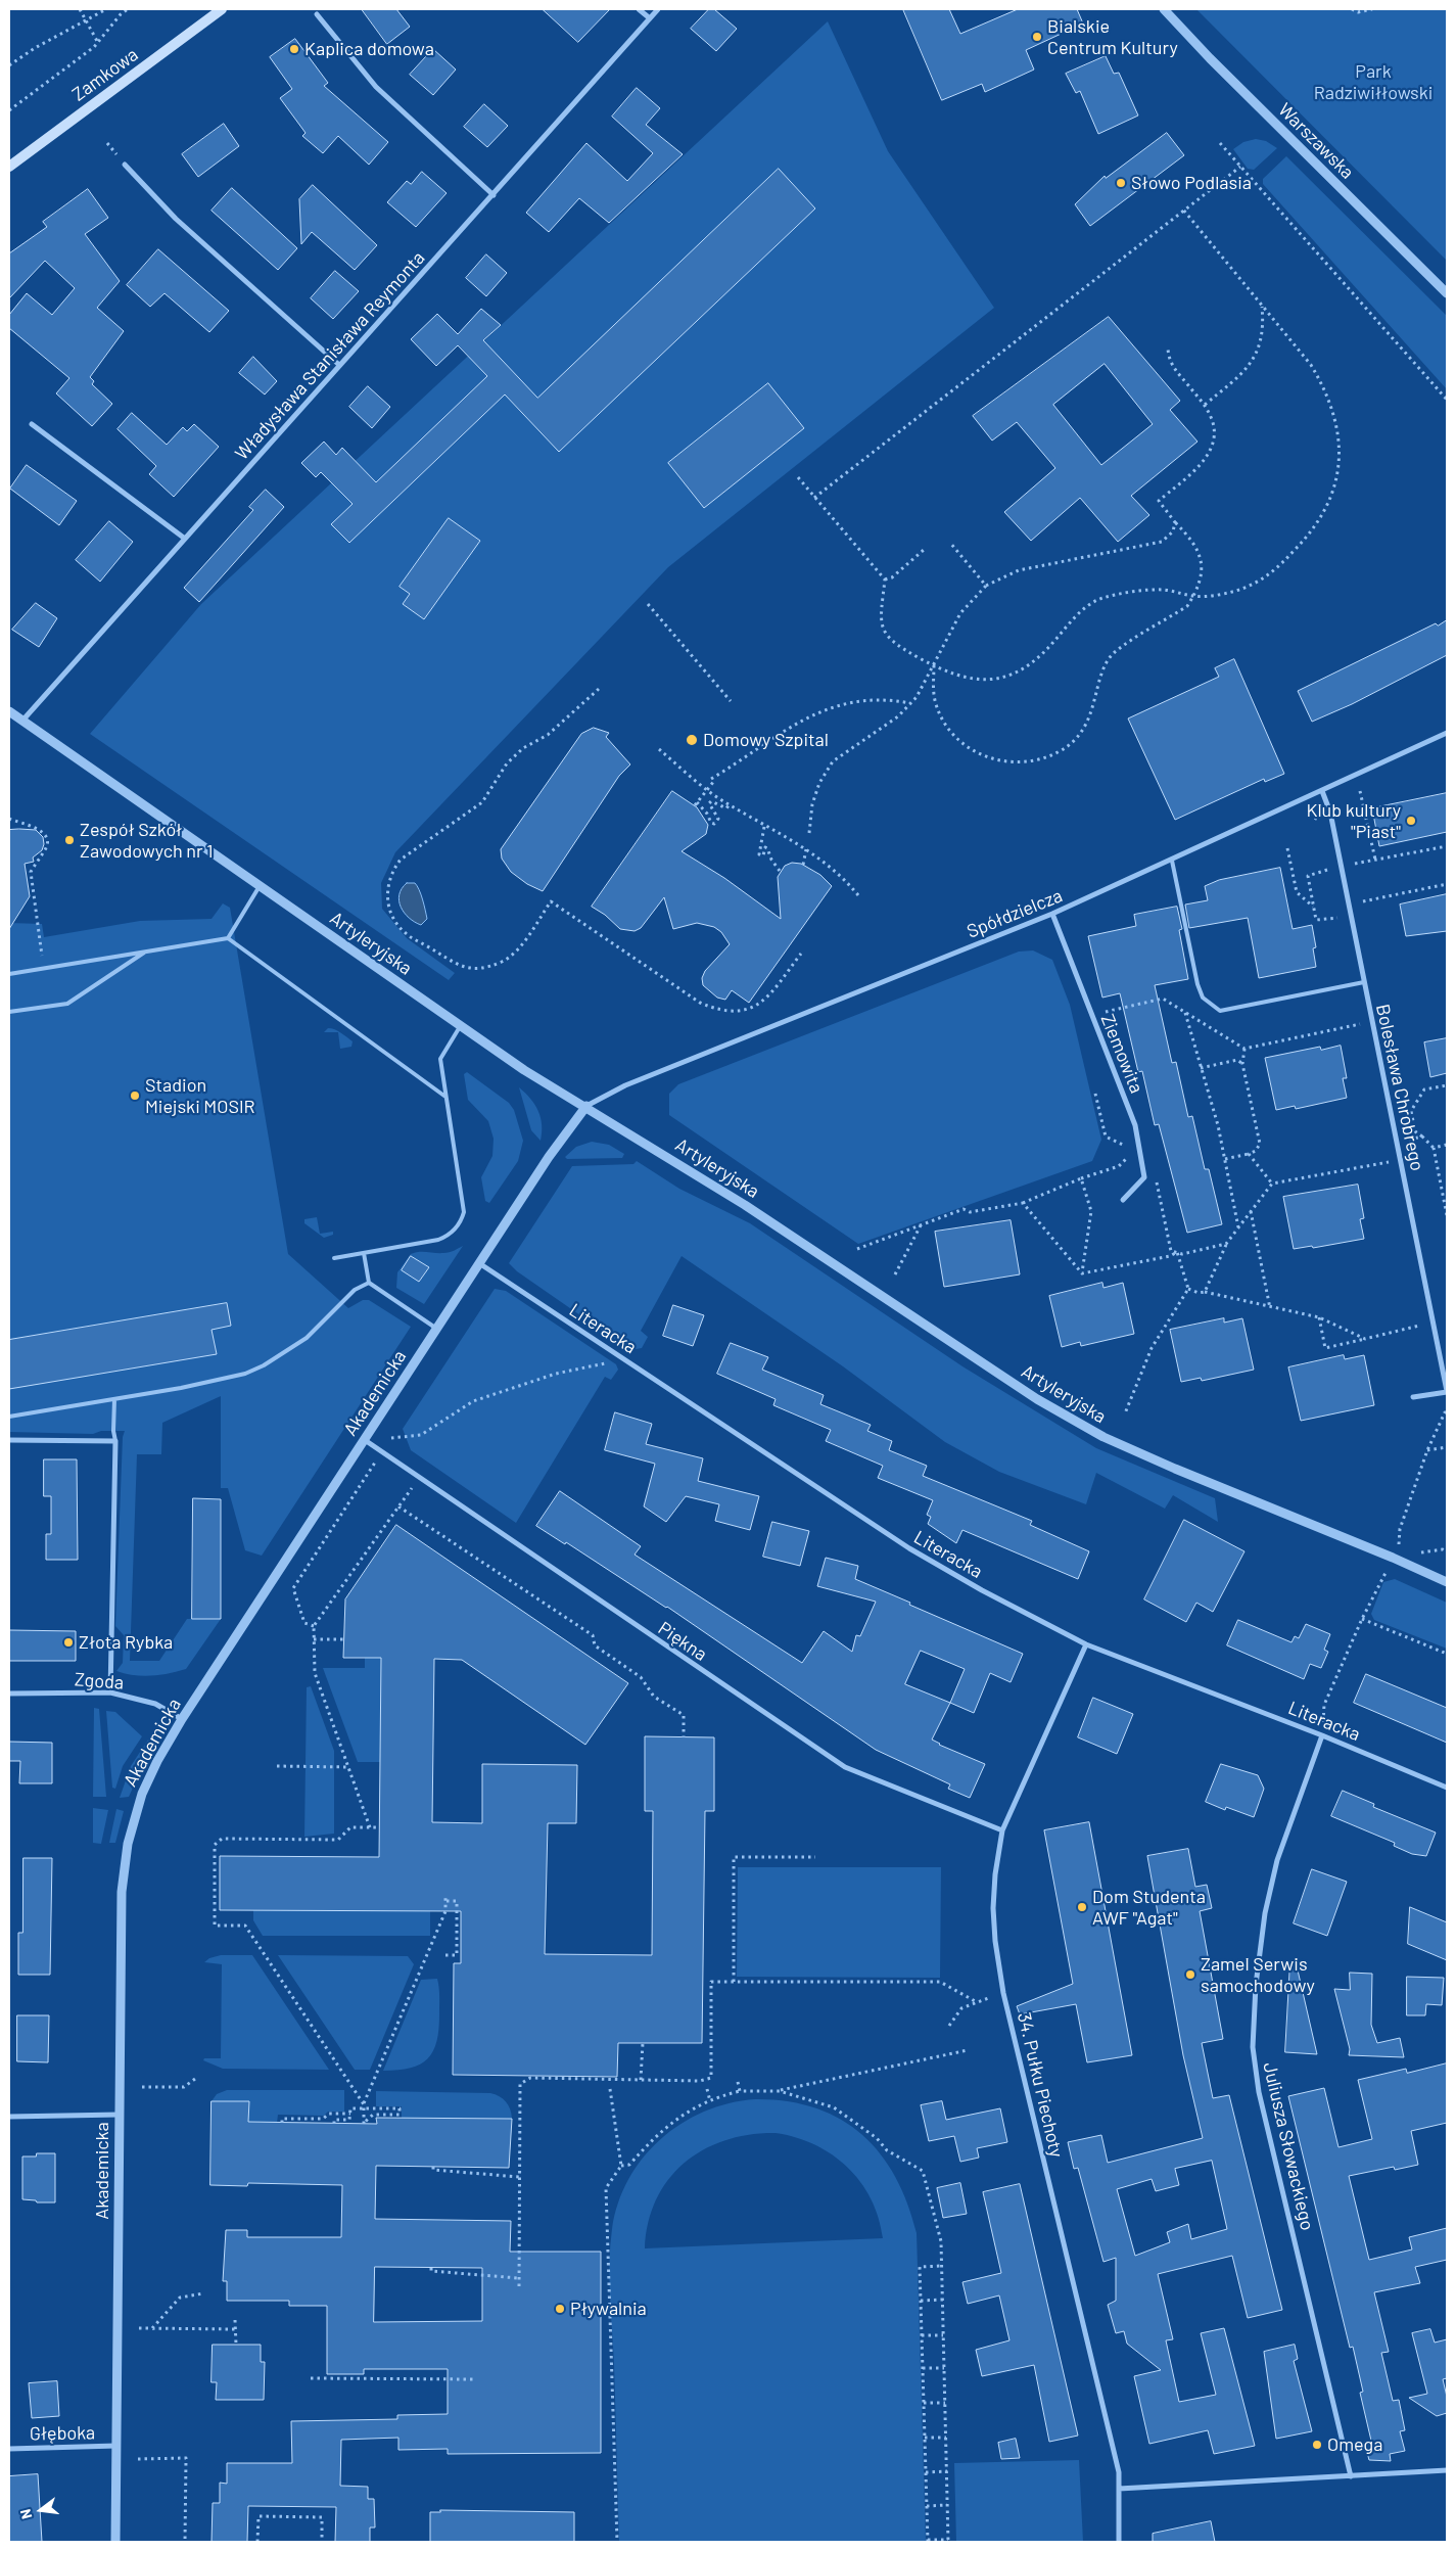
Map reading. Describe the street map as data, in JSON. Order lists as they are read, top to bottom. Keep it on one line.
{"streets":{"main road":["Zamkowa"],"street":["Warszawska","Władysława Stanisława Reymonta","Spółdzielcza","Artyleryjska","Ziemowita","Bolesława Chrobrego","Literacka","Akademicka","Piękna","Zgoda","34. Pułku Piechoty","Juliusza Słowackiego","Głęboka"]},"crossings":[["Władysława Stanisława Reymonta","Artyleryjska"],["Spółdzielcza","Artyleryjska"],["Spółdzielcza","Ziemowita"],["Spółdzielcza","Bolesława Chrobrego"],["Spółdzielcza","Akademicka"],["Artyleryjska","Akademicka"],["Literacka","Akademicka"],["Literacka","34. Pułku Piechoty"],["Literacka","Juliusza Słowackiego"],["Akademicka","Piękna"],["Akademicka","Zgoda"],["Akademicka","Głęboka"],["Piękna","34. Pułku Piechoty"]],"parks":["Park Radziwiłłowski"],"places":["Bialskie Centrum Kultury","Kaplica domowa","Słowo Podlasia","Domowy Szpital","Klub kultury \"Piast\"","Zespół Szkół Zawodowych nr 1","Stadion Miejski MOSIR","Złota Rybka","Dom Studenta AWF \"Agat\"","Zamel Serwis samochodowy","Pływalnia","Omega"],"north":"left"}
